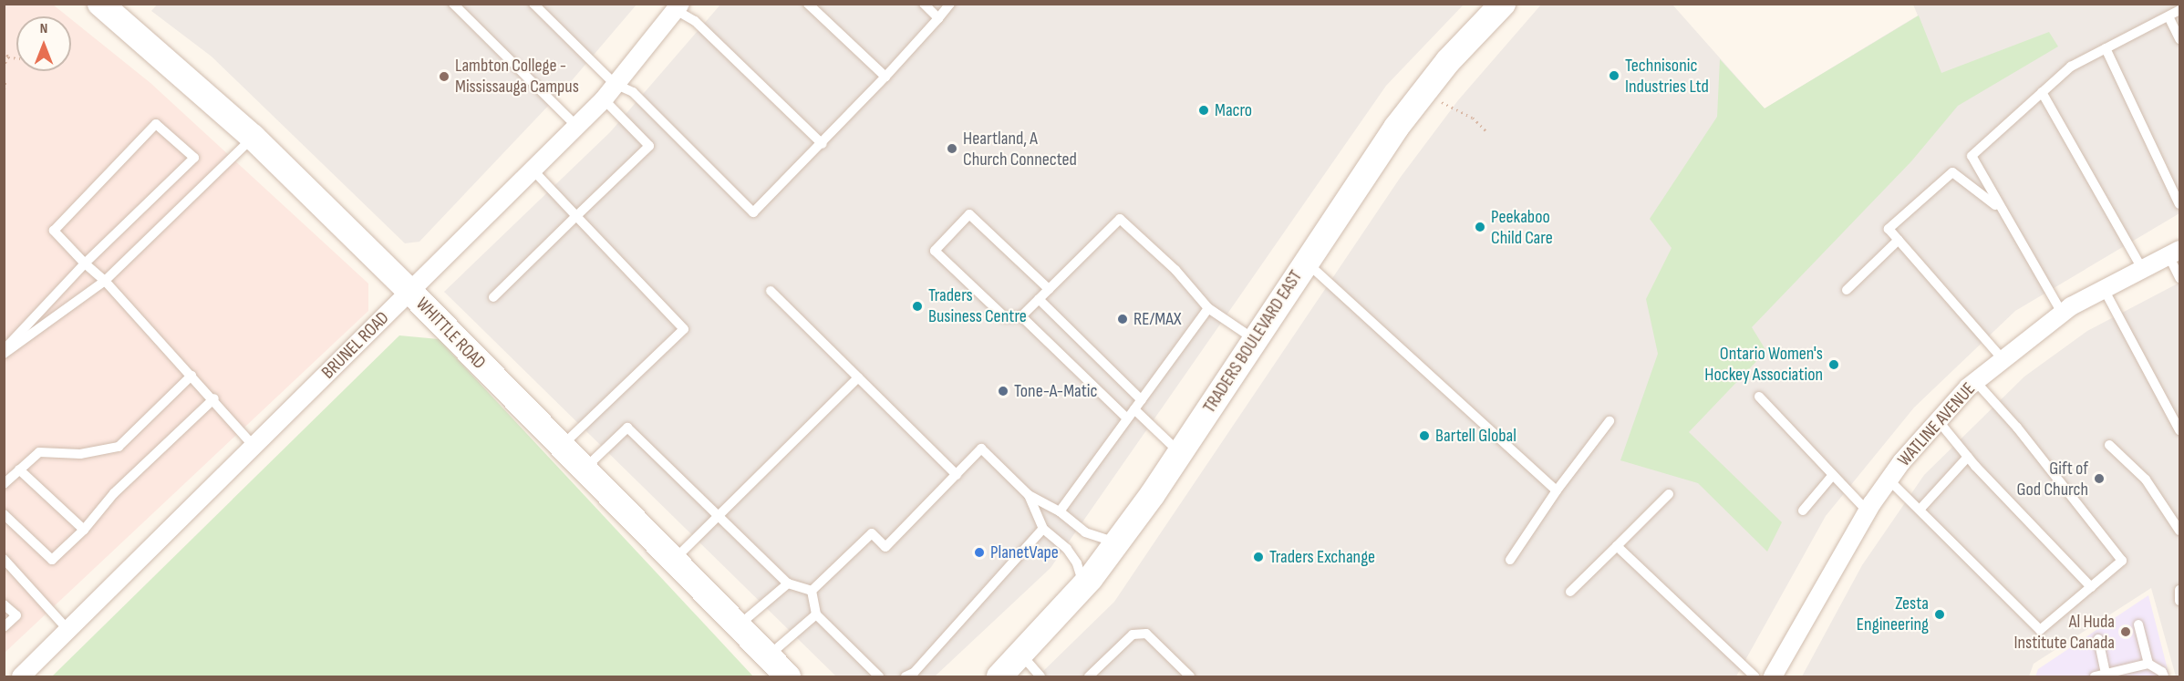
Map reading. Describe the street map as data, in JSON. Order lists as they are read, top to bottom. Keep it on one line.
{"streets":{"street":["WHITTLE ROAD","TRADERS BOULEVARD EAST","BRUNEL ROAD","WATLINE AVENUE"]},"crossings":[["WHITTLE ROAD","BRUNEL ROAD"]],"places":["Technisonic Industries Ltd","Lambton College - Mississauga Campus","Macro","Heartland, A Church Connected","Peekaboo Child Care","Traders Business Centre","RE/MAX","Ontario Women's Hockey Association","Tone-A-Matic","Bartell Global","Gift of God Church","PlanetVape","Traders Exchange","Zesta Engineering","Al Huda Institute Canada"],"north":"top"}
